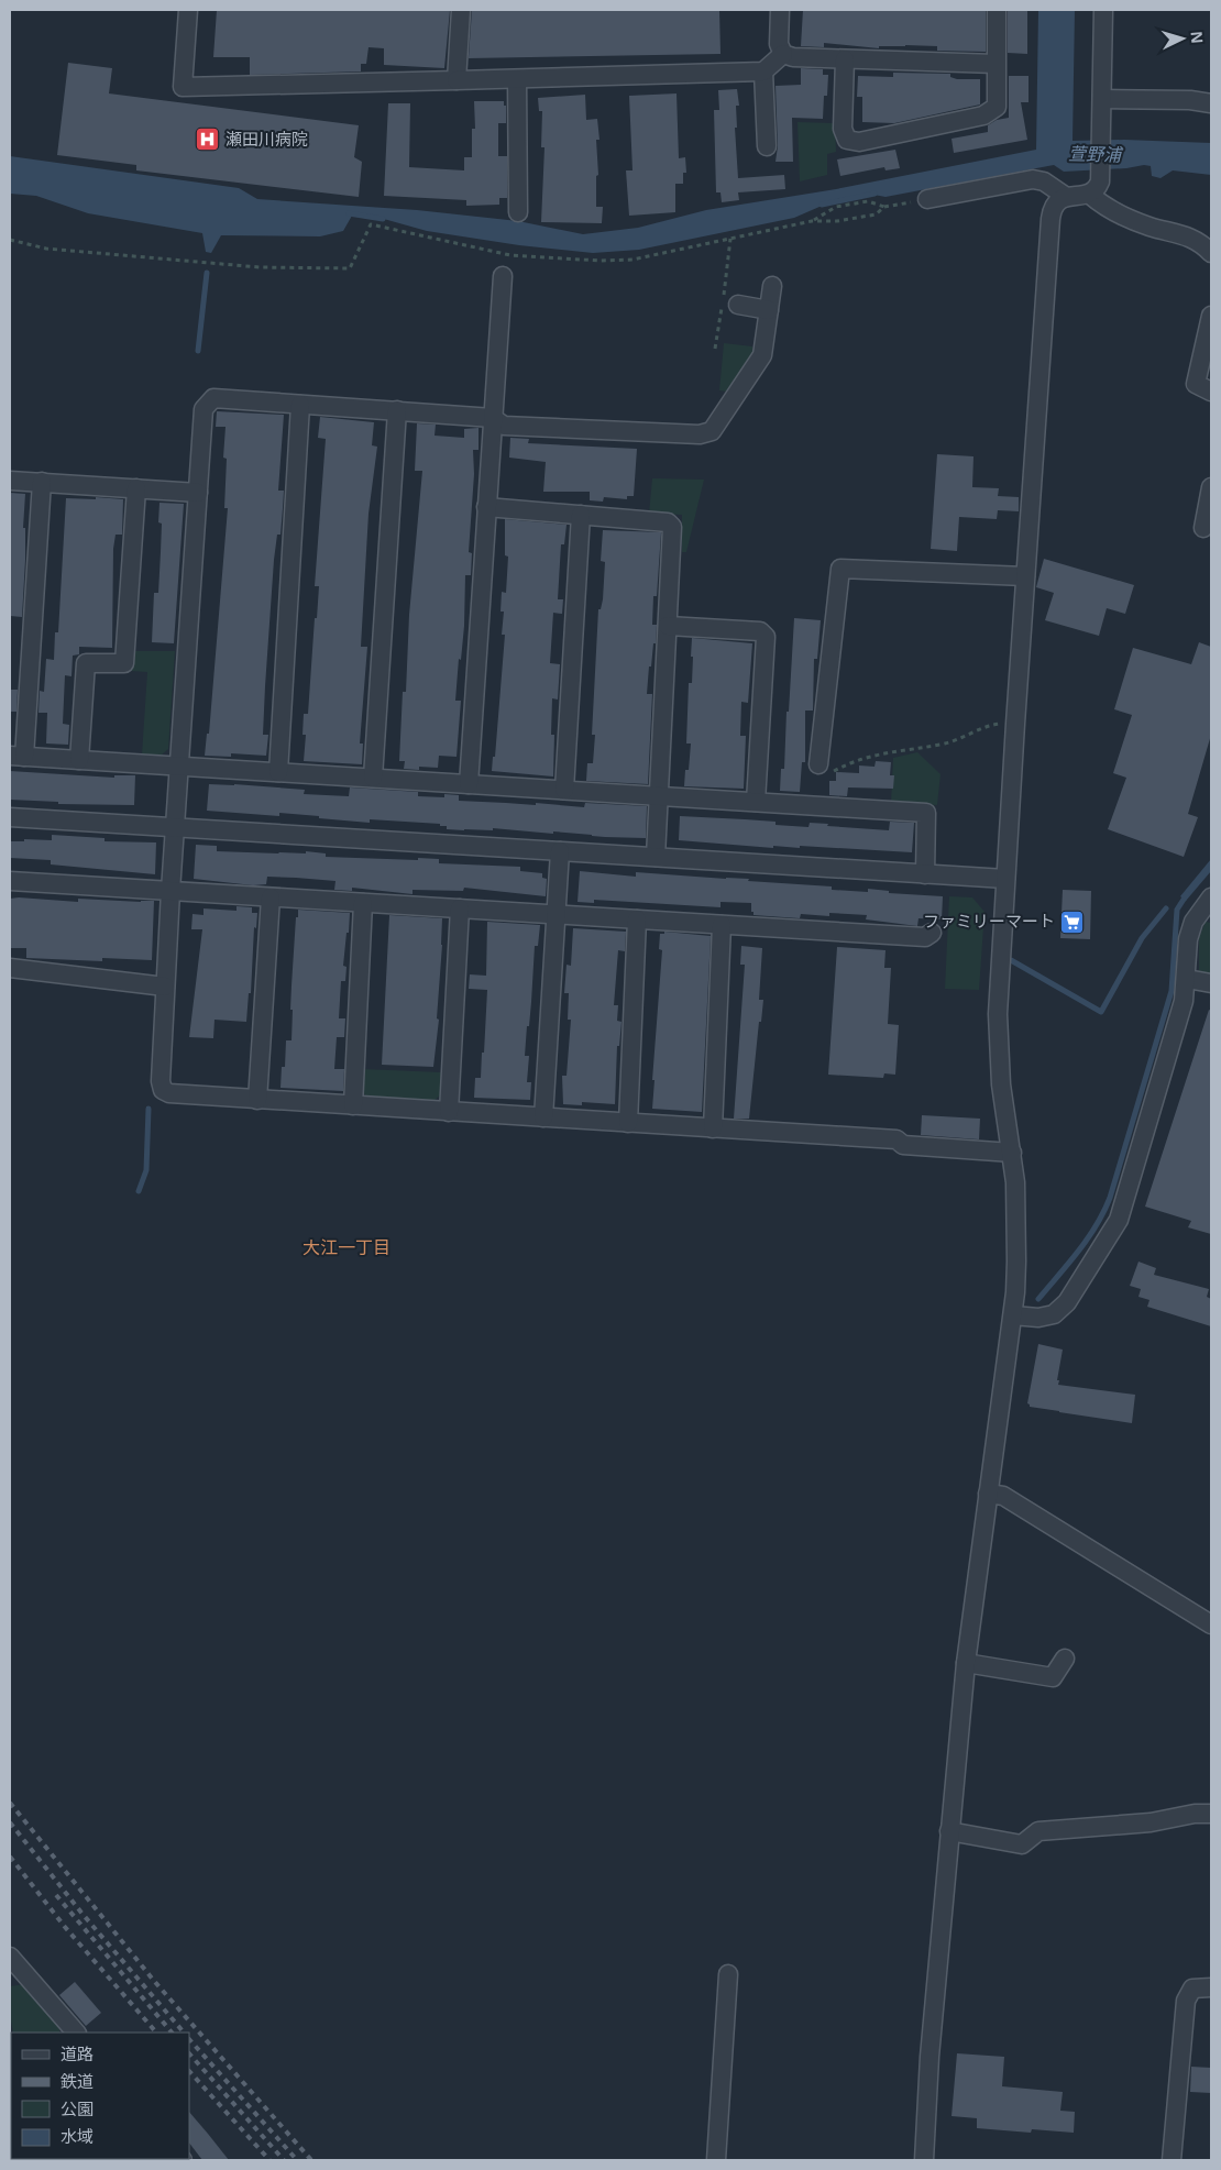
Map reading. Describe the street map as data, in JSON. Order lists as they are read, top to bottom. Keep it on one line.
{"districts":["大江一丁目"],"water":["萱野浦"],"places":{"hospital":["瀬田川病院"],"supermarket":["ファミリーマート"]},"legend":["道路","鉄道","公園","水域"],"north":"right"}
